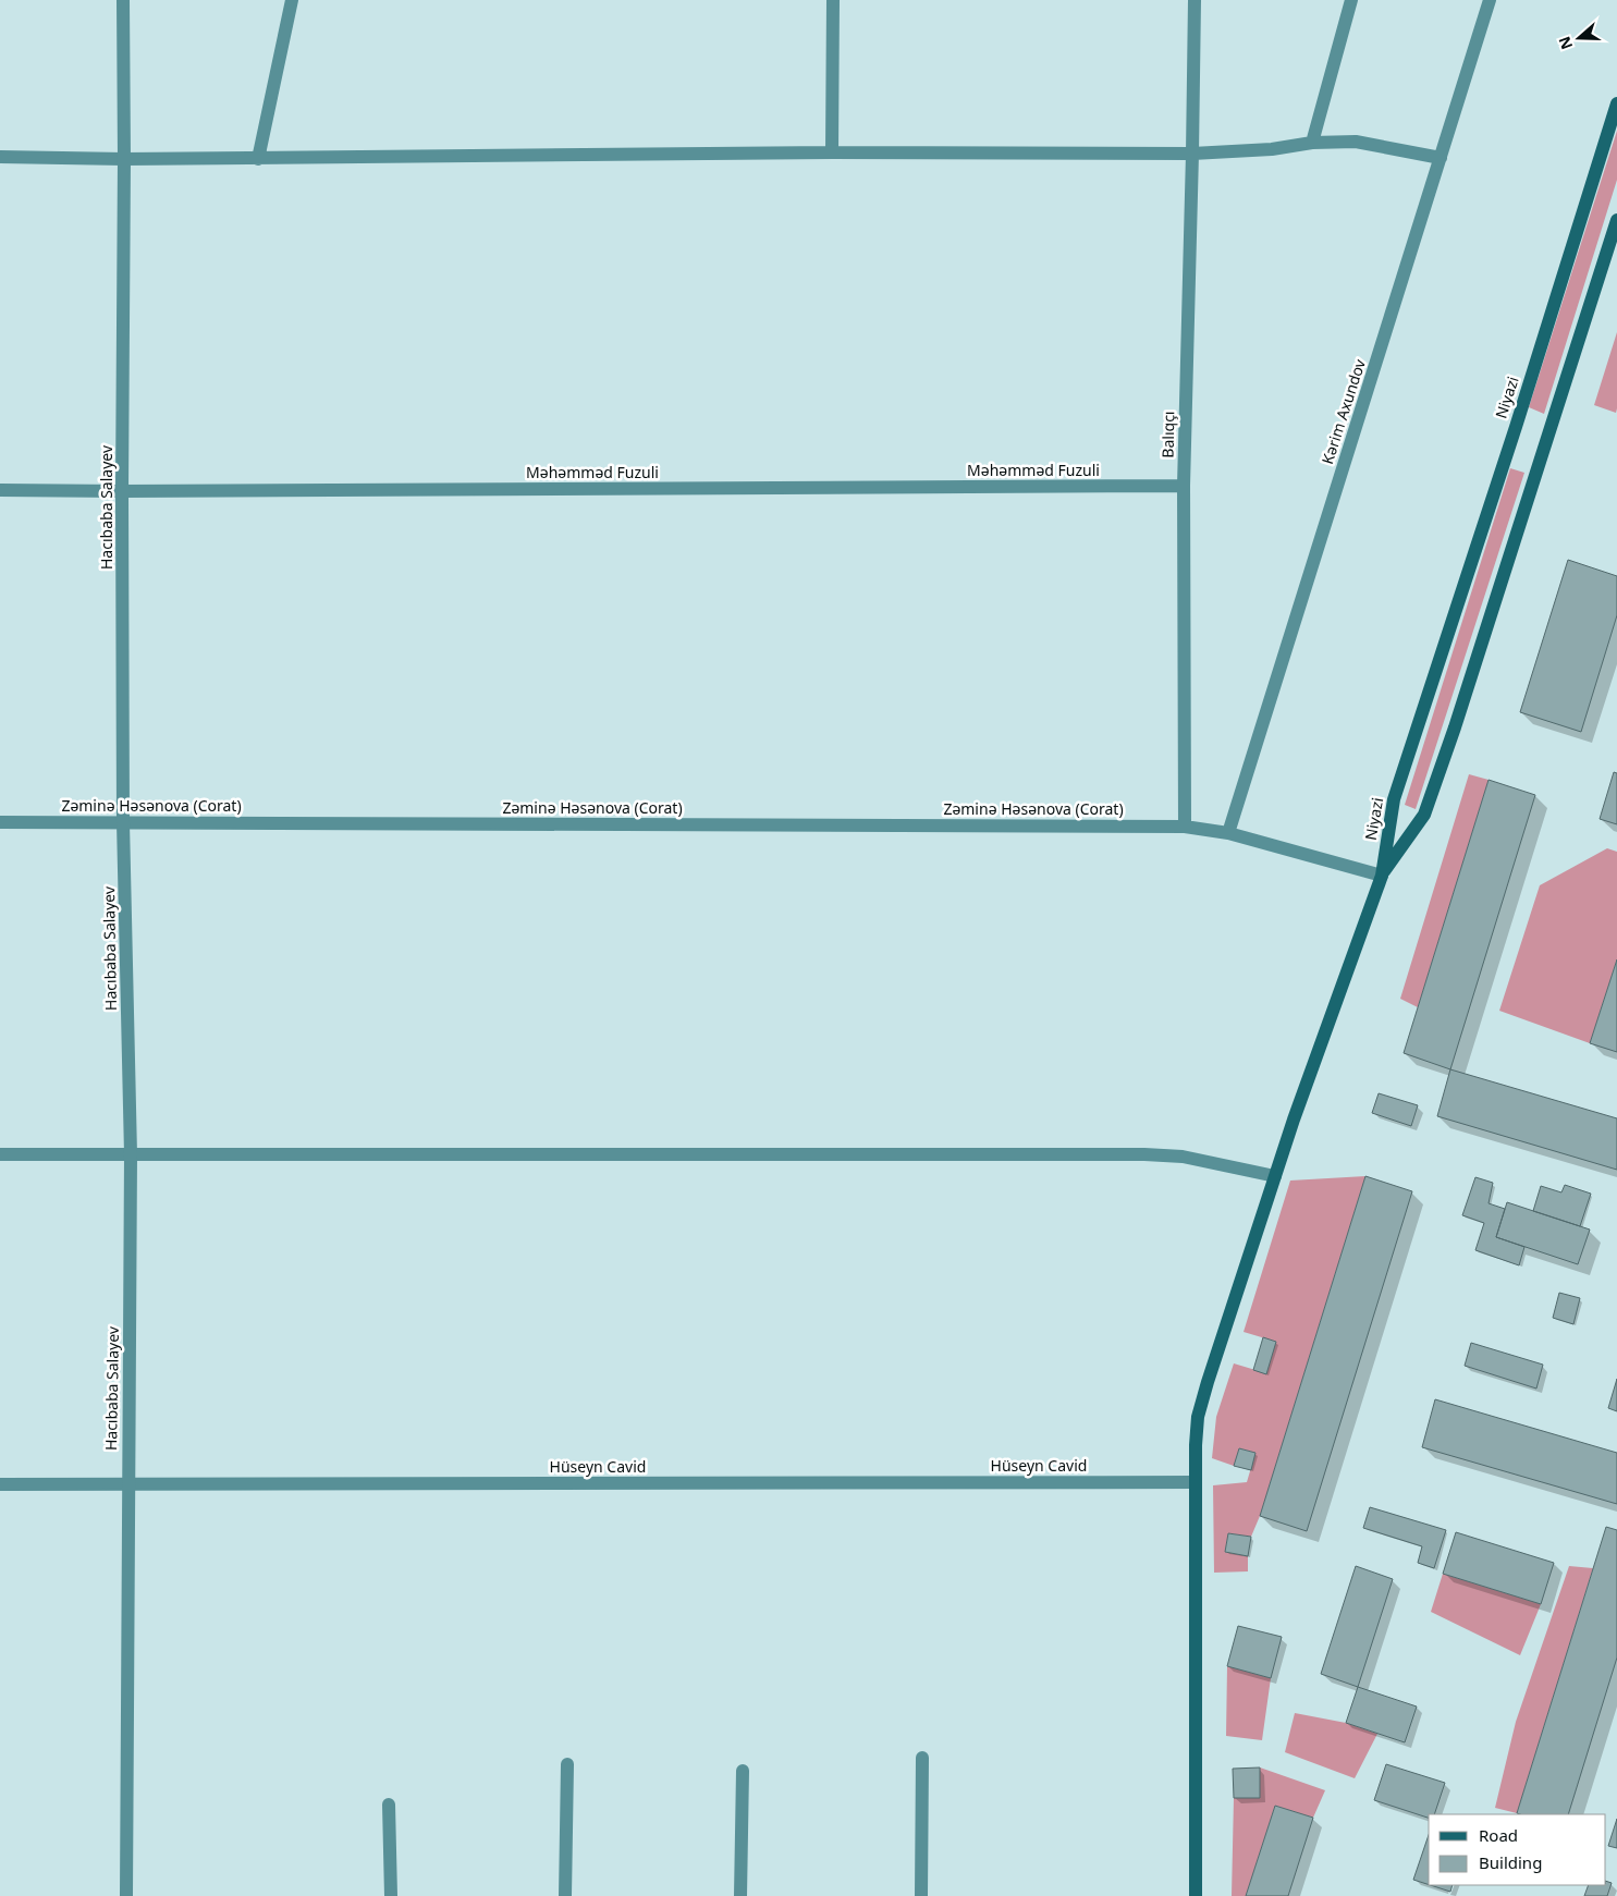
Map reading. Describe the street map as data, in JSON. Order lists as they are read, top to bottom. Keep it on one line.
{"streets":{"main road":["Niyazi"],"street":["Kərim Axundov","Balıqçı","Məhəmməd Fuzuli","Hacıbaba Salayev","Zəminə Həsənova (Corat)","Hüseyn Cavid"]},"crossings":[["Balıqçı","Məhəmməd Fuzuli"],["Balıqçı","Zəminə Həsənova (Corat)"],["Məhəmməd Fuzuli","Hacıbaba Salayev"],["Hacıbaba Salayev","Zəminə Həsənova (Corat)"],["Hacıbaba Salayev","Hüseyn Cavid"]],"legend":["Road","Building"],"north":"left"}
